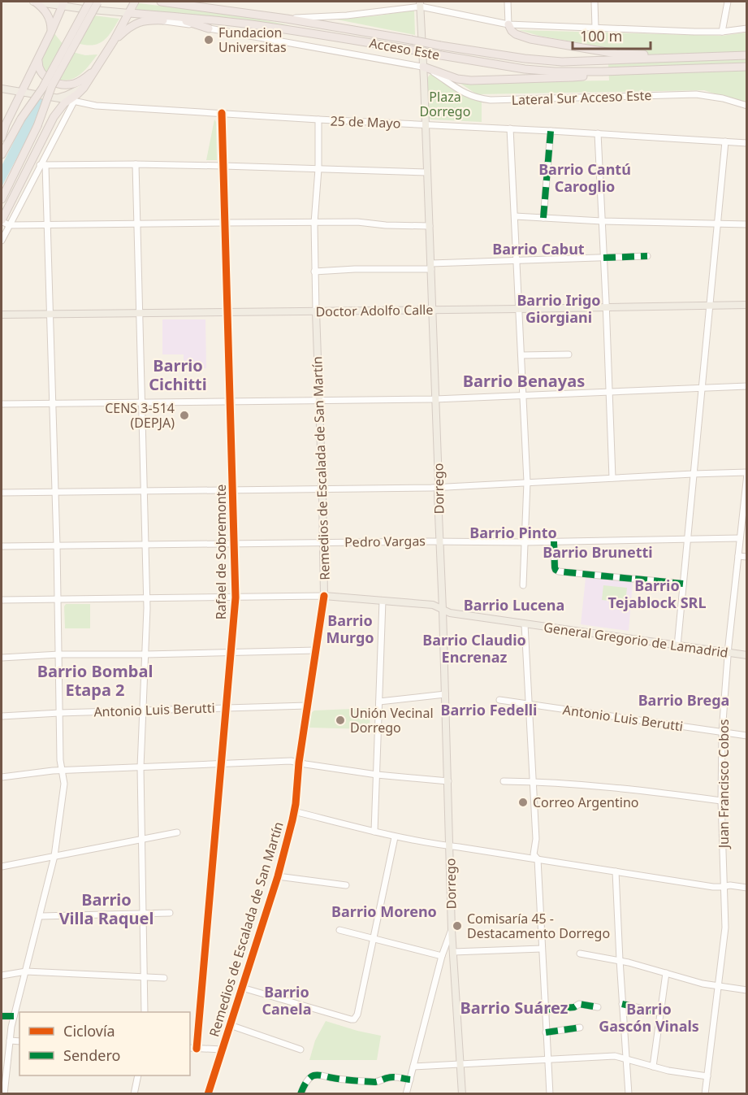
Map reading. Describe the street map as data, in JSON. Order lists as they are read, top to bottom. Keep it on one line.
{"streets":{"highway":["Acceso Este"],"main road":["25 de Mayo","Doctor Adolfo Calle","Remedios de Escalada de San Martín","Dorrego","General Gregorio de Lamadrid"],"street":["Lateral Sur Acceso Este","Pedro Vargas","Rafael de Sobremonte","Antonio Luis Berutti","Juan Francisco Cobos"]},"crossings":[["Lateral Sur Acceso Este","Dorrego"],["25 de Mayo","Remedios de Escalada de San Martín"],["25 de Mayo","Dorrego"],["25 de Mayo","Rafael de Sobremonte"],["Doctor Adolfo Calle","Remedios de Escalada de San Martín"],["Doctor Adolfo Calle","Dorrego"],["Doctor Adolfo Calle","Rafael de Sobremonte"],["Remedios de Escalada de San Martín","Pedro Vargas"],["Remedios de Escalada de San Martín","General Gregorio de Lamadrid"],["Remedios de Escalada de San Martín","Antonio Luis Berutti"],["Dorrego","Pedro Vargas"],["Dorrego","General Gregorio de Lamadrid"],["Pedro Vargas","Rafael de Sobremonte"],["Pedro Vargas","Juan Francisco Cobos"],["Rafael de Sobremonte","General Gregorio de Lamadrid"],["Rafael de Sobremonte","Antonio Luis Berutti"],["General Gregorio de Lamadrid","Juan Francisco Cobos"],["Antonio Luis Berutti","Juan Francisco Cobos"]],"districts":["Barrio Cantú Caroglio","Barrio Cabut","Barrio Irigo Giorgiani","Barrio Cichitti","Barrio Benayas","Barrio Pinto","Barrio Brunetti","Barrio Tejablock SRL","Barrio Lucena","Barrio Murgo","Barrio Claudio Encrenaz","Barrio Bombal Etapa 2","Barrio Brega","Barrio Fedelli","Barrio Villa Raquel","Barrio Moreno","Barrio Canela","Barrio Suárez","Barrio Gascón Vinals"],"parks":["Plaza Dorrego"],"places":["Fundacion Universitas","CENS 3-514 (DEPJA)","Unión Vecinal Dorrego","Correo Argentino","Comisaría 45 - Destacamento Dorrego"],"legend":["Ciclovía","Sendero"],"scale_bar":"100 m"}
